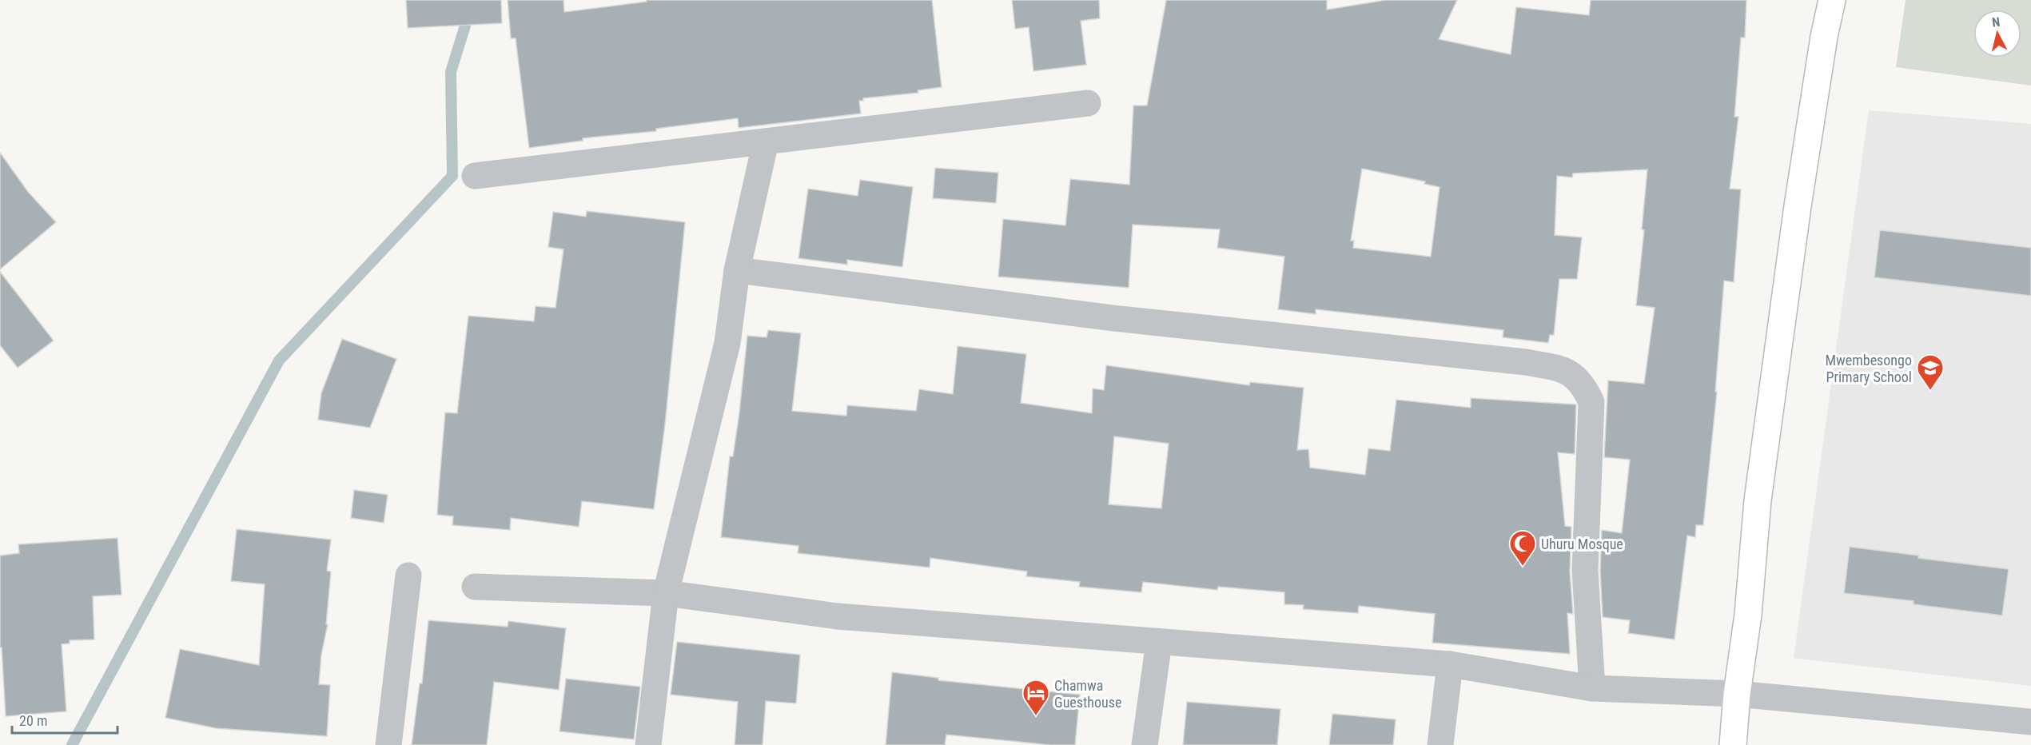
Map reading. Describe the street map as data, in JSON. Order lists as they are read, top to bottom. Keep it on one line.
{"places":{"school or university":["Mwembesongo Primary School"],"mosque":["Uhuru Mosque"],"hotel":["Chamwa Guesthouse"]},"scale_bar":"20 m","north":"top"}
